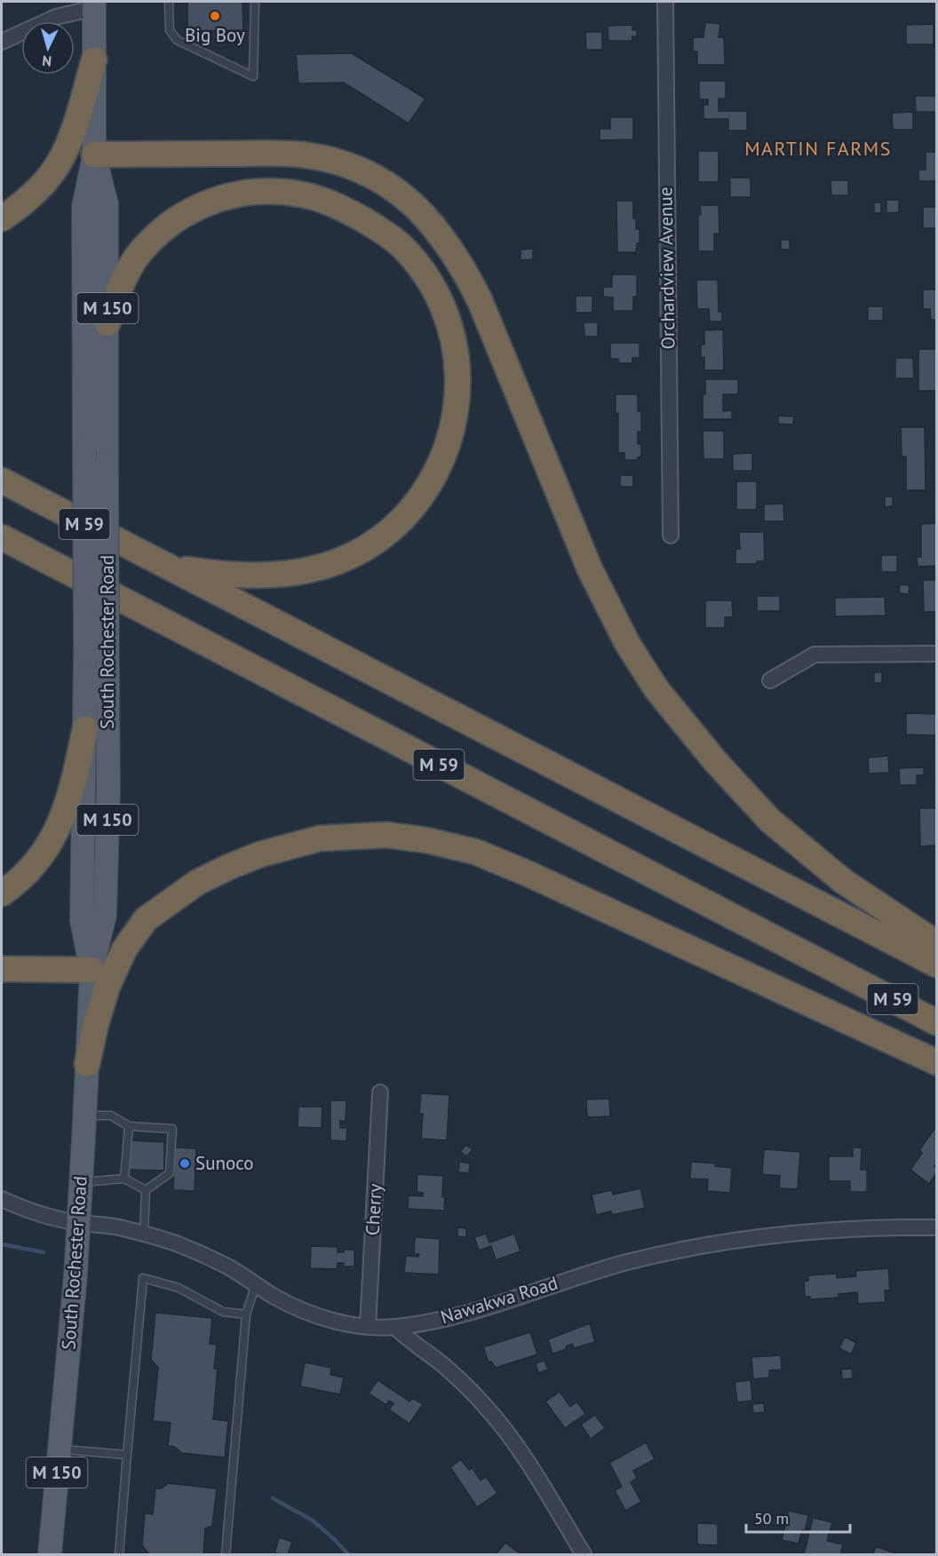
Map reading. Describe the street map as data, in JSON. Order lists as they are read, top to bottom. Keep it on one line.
{"streets":{"highway":["M 59"],"main road":["M 150","South Rochester Road"],"street":["Orchardview Avenue","Cherry","Nawakwa Road"]},"crossings":[["South Rochester Road","Nawakwa Road"],["Cherry","Nawakwa Road"]],"districts":["MARTIN FARMS"],"places":["Big Boy","Sunoco"],"scale_bar":"50 m","north":"bottom"}
